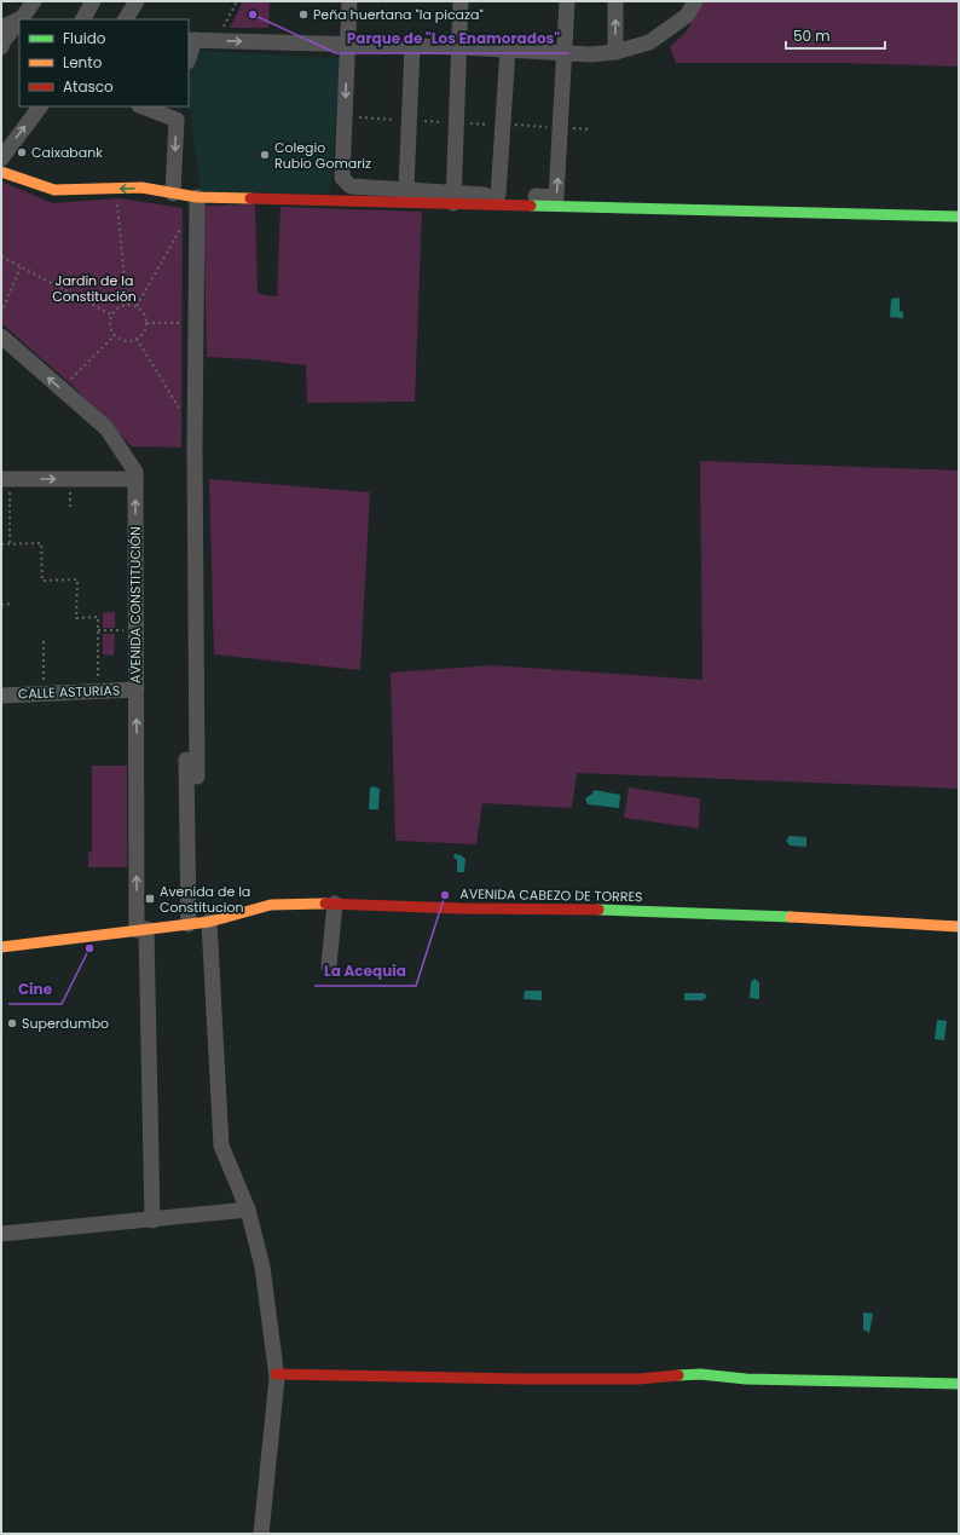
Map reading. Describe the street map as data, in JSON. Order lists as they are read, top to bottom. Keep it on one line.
{"streets":{"street":["AVENIDA CONSTITUCIÓN","CALLE ASTURIAS","AVENIDA CABEZO DE TORRES"]},"crossings":[["AVENIDA CONSTITUCIÓN","CALLE ASTURIAS"],["AVENIDA CONSTITUCIÓN","AVENIDA CABEZO DE TORRES"]],"parks":["Jardín de la Constitución"],"places":{"other":["Parque de \"Los Enamorados\"","Peña huertana \"la picaza\"","Caixabank","Colegio Rubio Gomariz","La Acequia","Cine","Superdumbo"],"transit":["Avenida de la Constitucion"]},"legend":["Fluido","Lento","Atasco"],"scale_bar":"50 m"}
